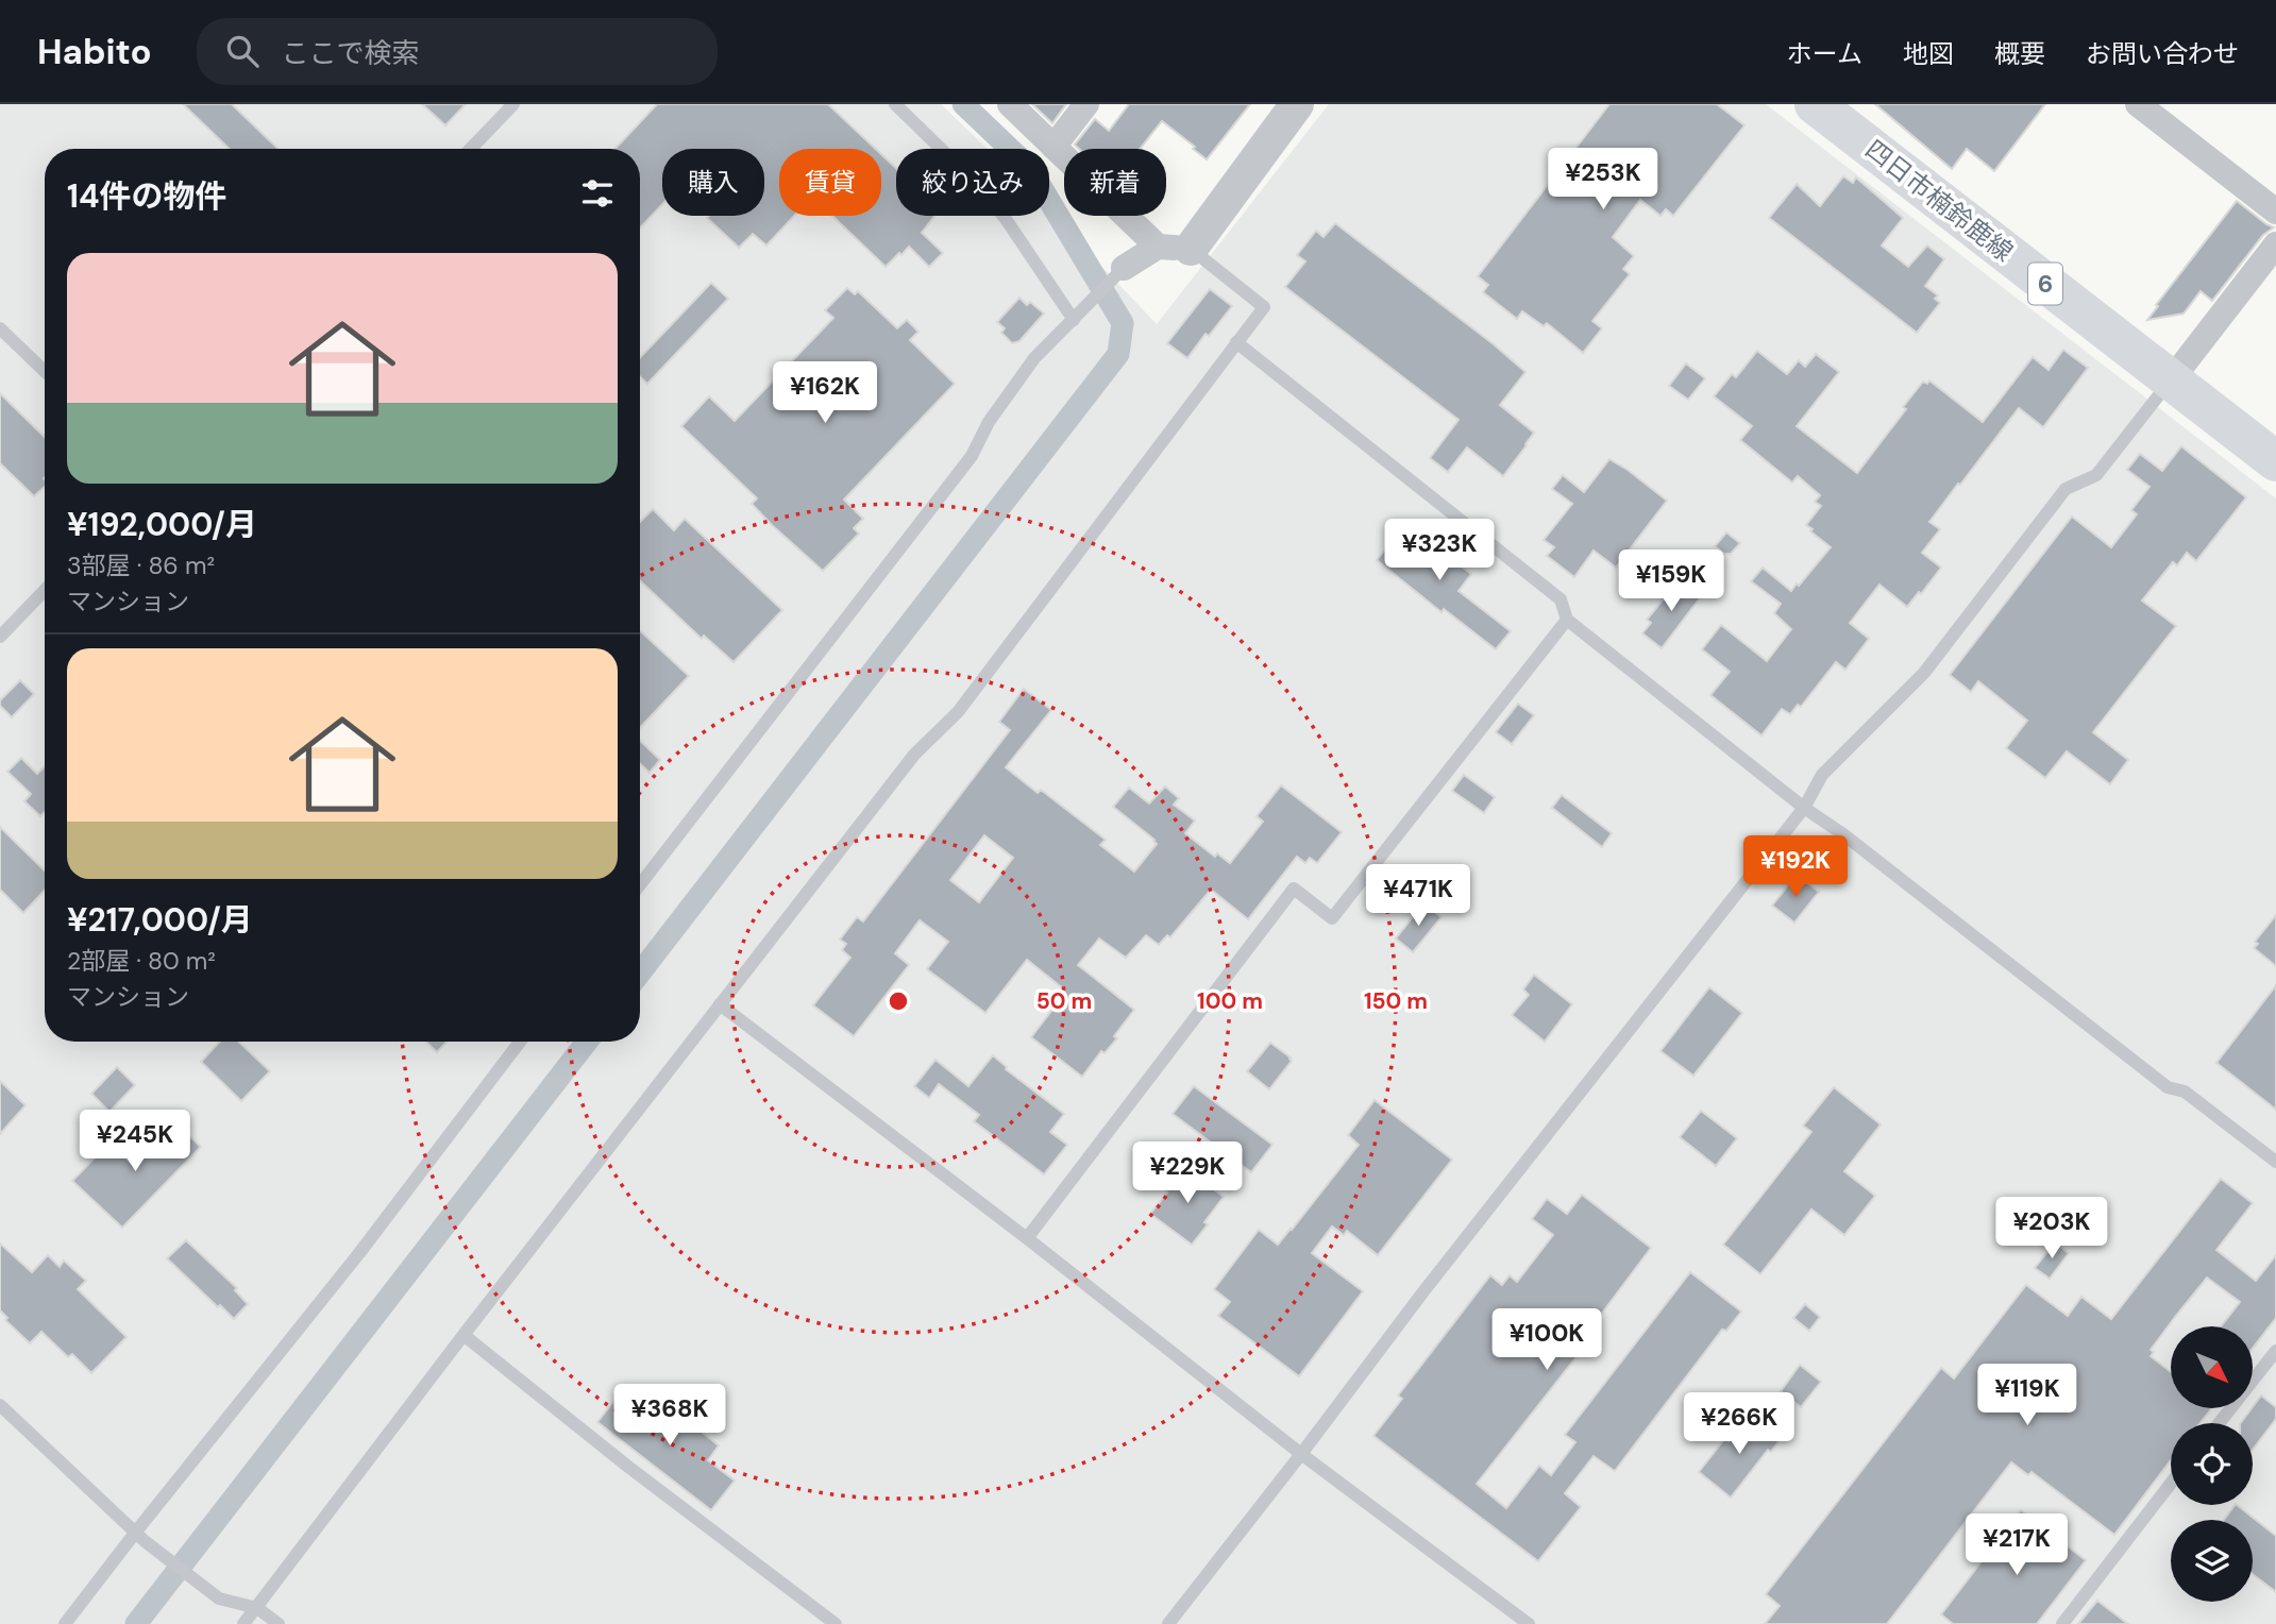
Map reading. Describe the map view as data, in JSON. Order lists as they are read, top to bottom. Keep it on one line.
{"streets":{"main road":["四日市楠鈴鹿線","6"]},"north":"bottom right","page":{"header":"Habito","search":"ここで検索","nav":["ホーム","地図","概要","お問い合わせ"],"price":["¥253K","¥162K","¥323K","¥159K","¥192K","¥471K","¥245K","¥229K","¥203K","¥100K","¥119K","¥368K","¥266K","¥217K"],"chip":["購入","賃貸","絞り込み","新着"],"heading":"14件の物件","list":[{"name":"¥192,000/月","note":"3部屋 · 86 m² · マンション"},{"name":"¥217,000/月","note":"2部屋 · 80 m² · マンション"}]},"rings":["50 m","100 m","150 m"]}
